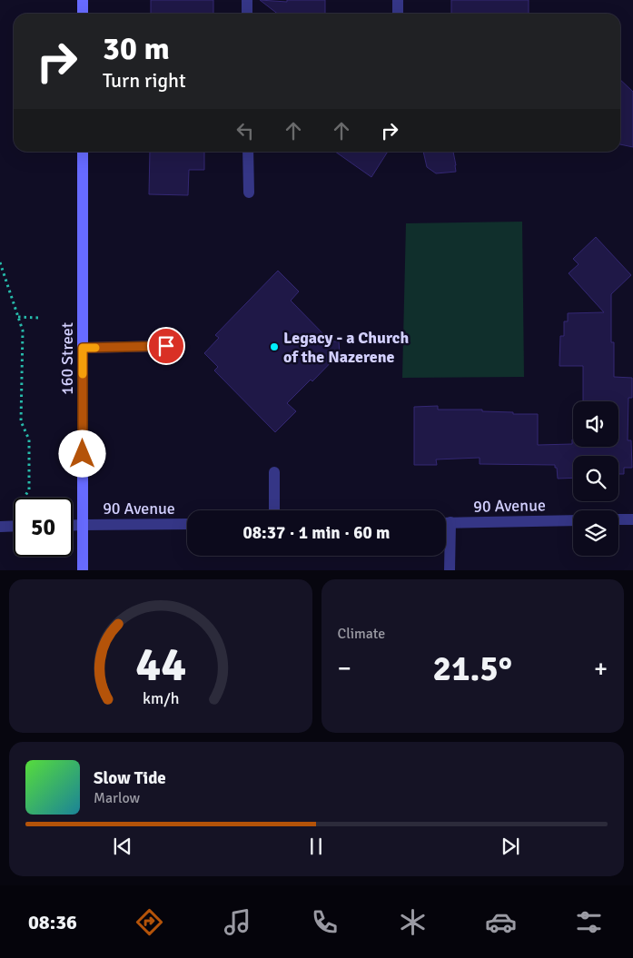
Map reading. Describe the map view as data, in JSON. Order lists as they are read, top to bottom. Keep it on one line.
{"streets":{"main road":["160 Street"],"street":["90 Avenue"]},"crossings":[["160 Street","90 Avenue"]],"places":["Legacy - a Church of the Nazerene"],"page":{"turn":["30 m","Turn right"],"limit":"50","trip":"08:37 · 1 min · 60 m","tile":"Climate","heat":["−","21.5°","+"],"song":["Slow Tide","Marlow"],"tabs":"08:36","gauge":["44","km/h"]}}
